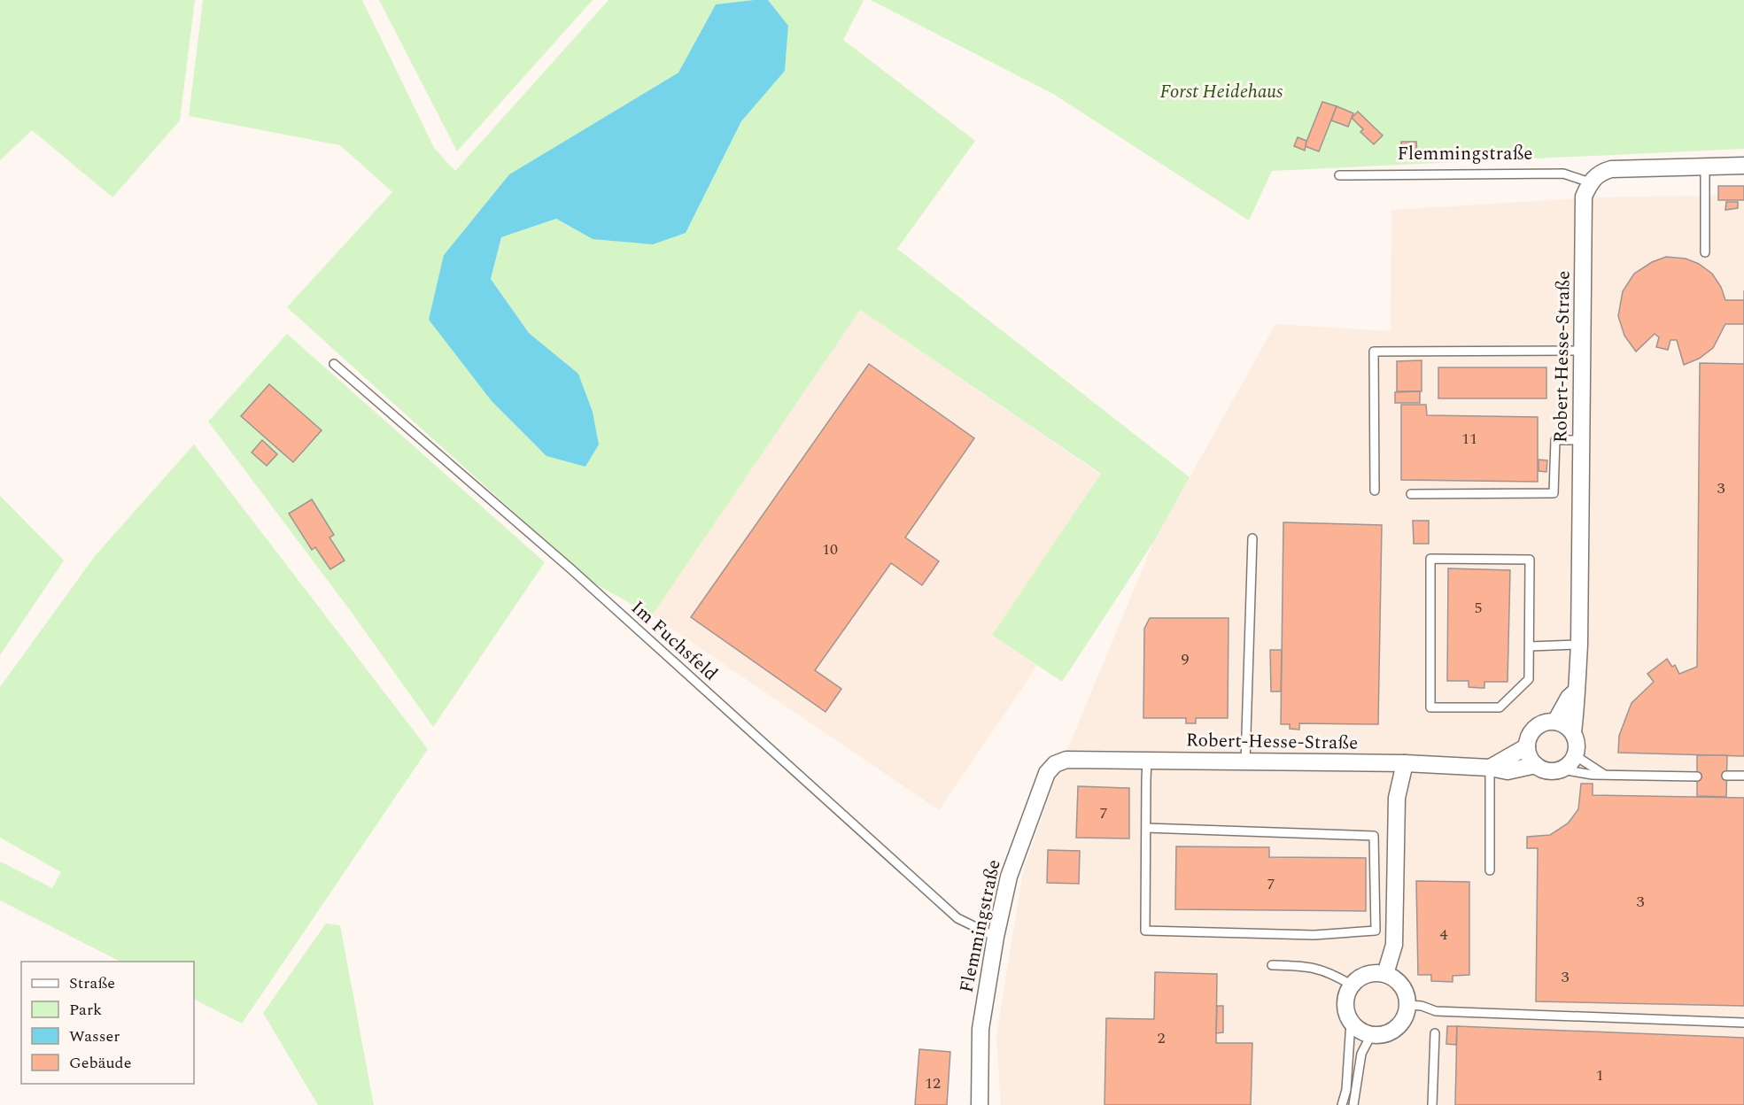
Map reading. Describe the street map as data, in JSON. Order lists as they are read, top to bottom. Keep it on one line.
{"streets":{"street":["Flemmingstraße","Robert-Hesse-Straße"],"lane":["Im Fuchsfeld"]},"crossings":[["Flemmingstraße","Robert-Hesse-Straße"],["Flemmingstraße","Im Fuchsfeld"]],"parks":["Forst Heidehaus"],"house_numbers":["11","3","10","5","9","7","7","3","4","3","2","1","12"],"legend":["Straße","Park","Wasser","Gebäude"]}
